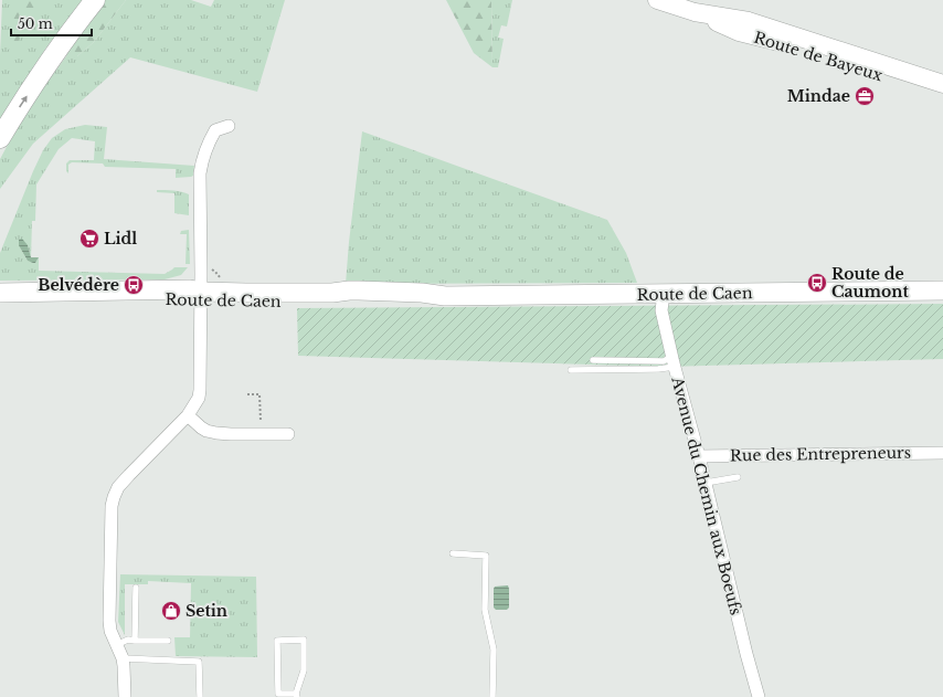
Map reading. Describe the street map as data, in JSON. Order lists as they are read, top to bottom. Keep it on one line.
{"streets":{"main road":["Route de Bayeux","Route de Caen"],"street":["Rue des Entrepreneurs","Avenue du Chemin aux Boeufs"]},"crossings":[["Route de Caen","Avenue du Chemin aux Boeufs"],["Rue des Entrepreneurs","Avenue du Chemin aux Boeufs"]],"places":{"office":["Mindae"],"supermarket":["Lidl"],"bus stop":["Route de Caumont","Belvédère"],"shop":["Setin"]},"scale_bar":"50 m"}
